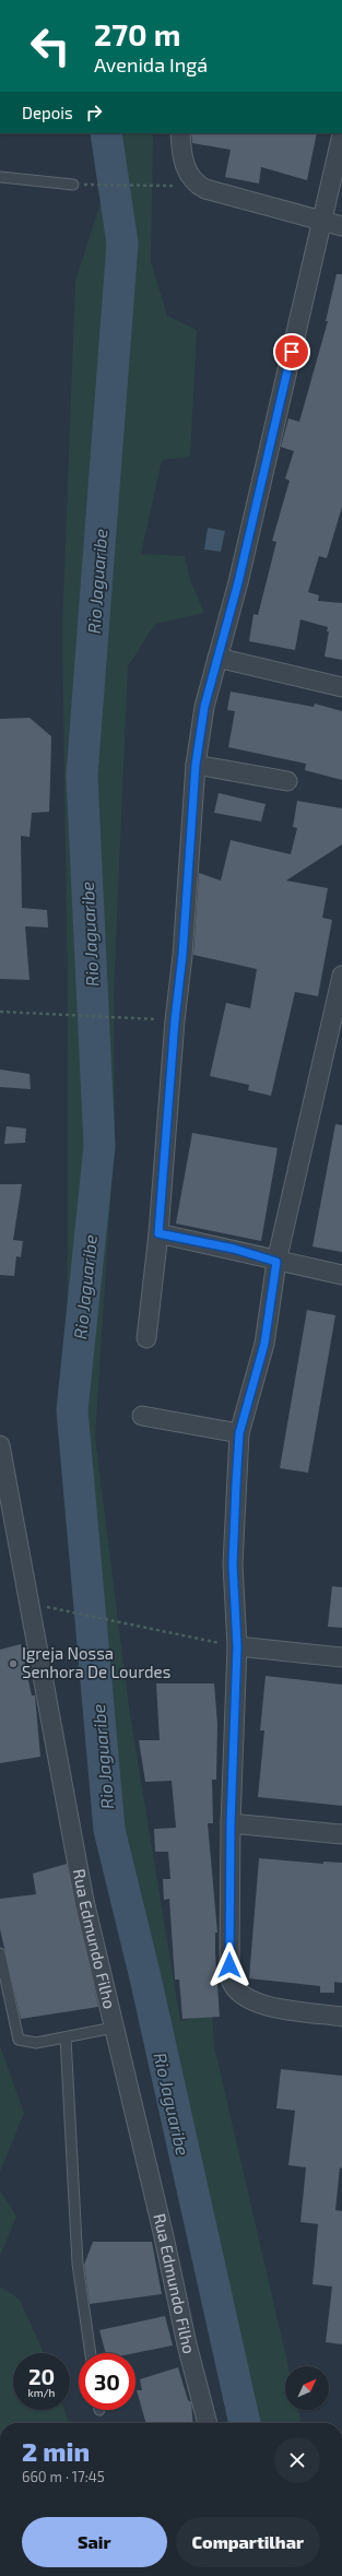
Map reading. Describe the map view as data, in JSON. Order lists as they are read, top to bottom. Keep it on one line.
{"streets":{"street":["Rua Edmundo Filho"]},"water":["Rio Jaguaribe"],"places":["Igreja Nossa Senhora De Lourdes"],"north":"top right","page":{"turn":["270 m","Avenida Ingá"],"then":"Depois","speed":"20 km/h","limit":"30","heading":["2 min","660 m · 17:45"],"buttons":["Sair","Compartilhar"]}}
